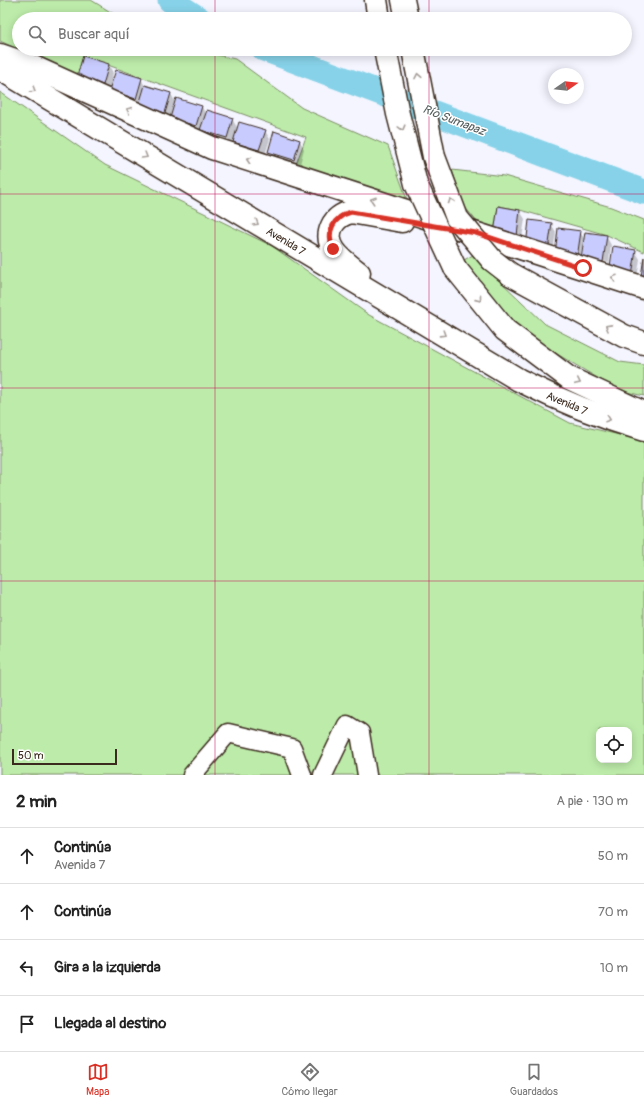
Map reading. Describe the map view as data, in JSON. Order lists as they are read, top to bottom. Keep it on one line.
{"streets":{"main road":["Avenida 7"]},"water":["Río Sumapaz"],"scale_bar":"50 m","north":"right","page":{"search":"Buscar aquí","scale":"50 m","heading":["2 min","A pie · 130 m"],"list":[["Continúa","Avenida 7","50 m"],["Continúa","70 m"],["Gira a la izquierda","10 m"],"Llegada al destino"],"nav":["Mapa","Cómo llegar","Guardados"]}}
